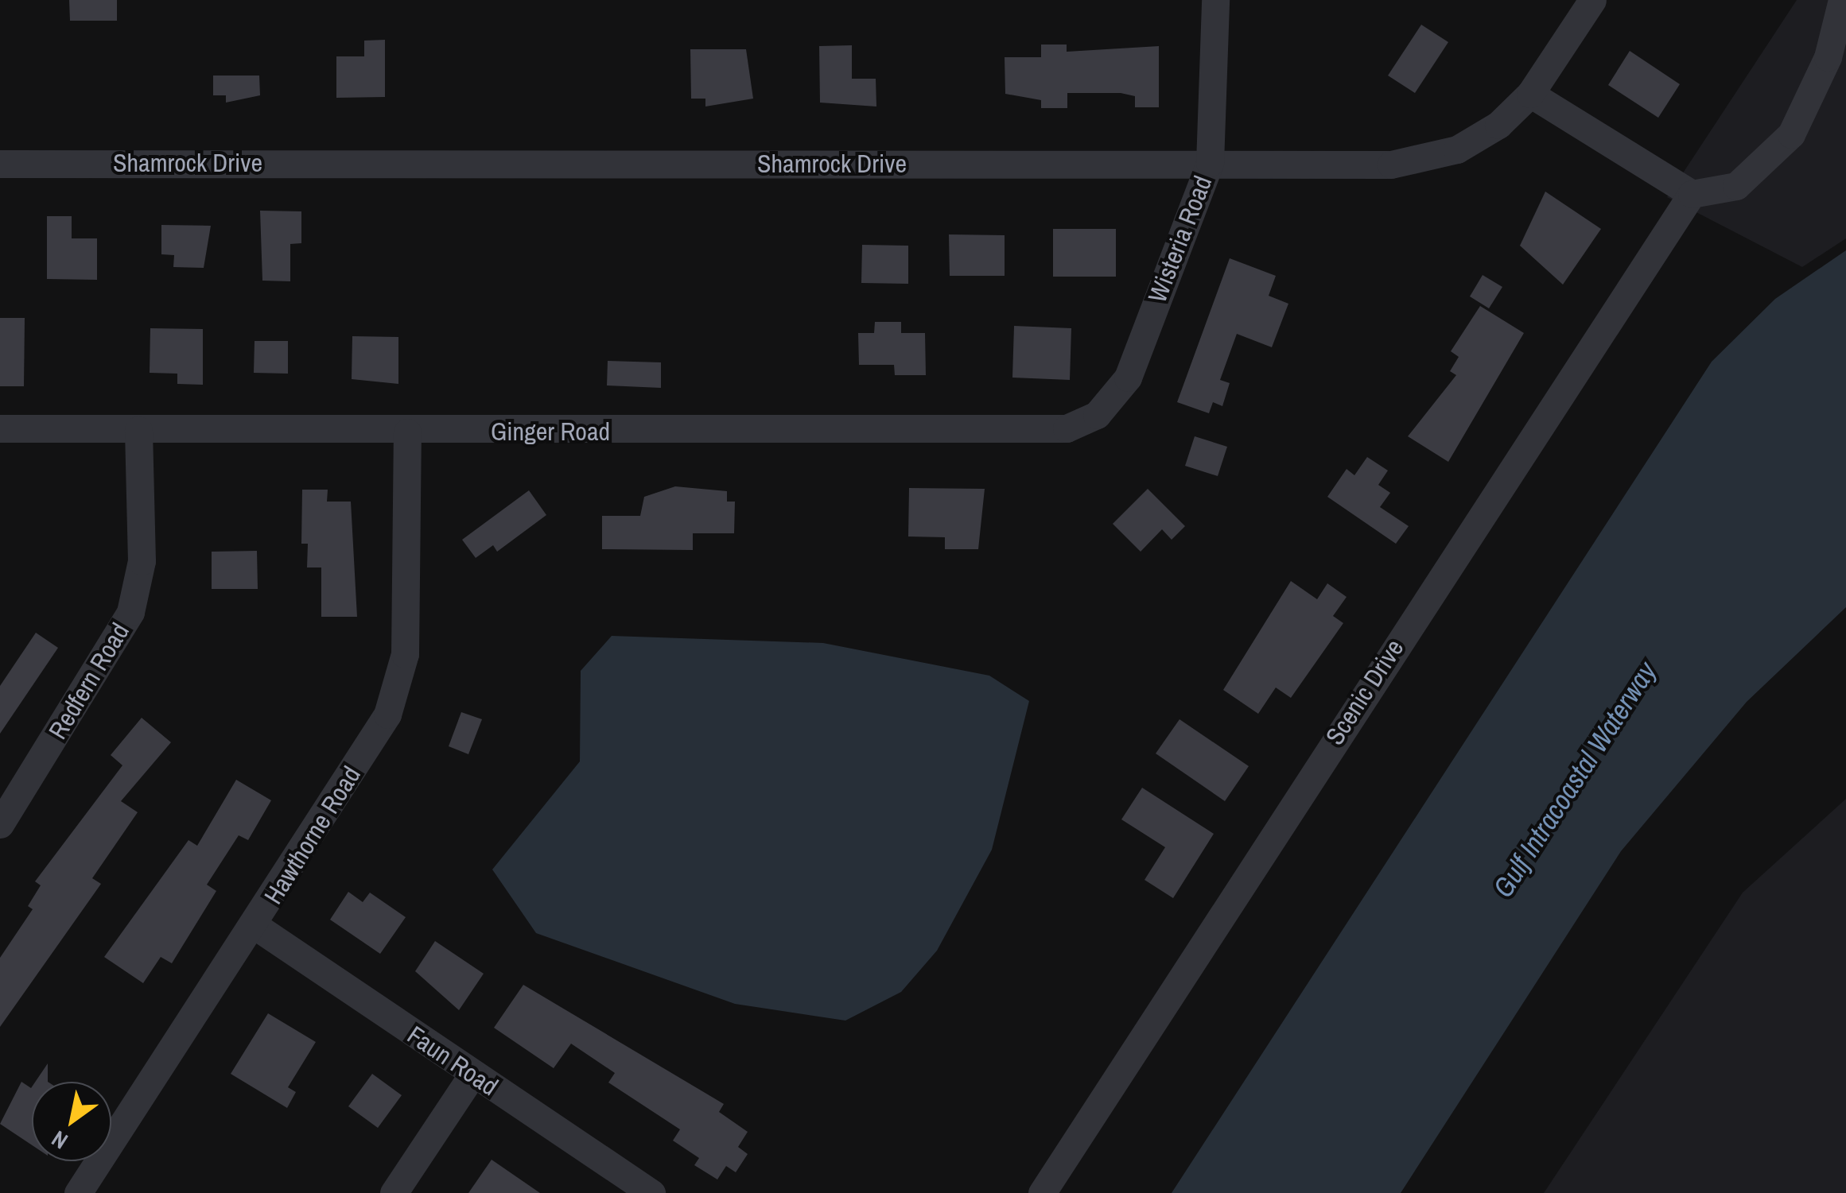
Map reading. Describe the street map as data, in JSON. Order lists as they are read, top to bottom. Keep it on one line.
{"streets":{"street":["Shamrock Drive","Wisteria Road","Ginger Road","Redfern Road","Scenic Drive","Hawthorne Road","Faun Road"]},"crossings":[["Shamrock Drive","Wisteria Road"],["Wisteria Road","Ginger Road"],["Ginger Road","Redfern Road"],["Ginger Road","Hawthorne Road"],["Hawthorne Road","Faun Road"]],"water":["Gulf Intracoastal Waterway"],"north":"bottom left"}
